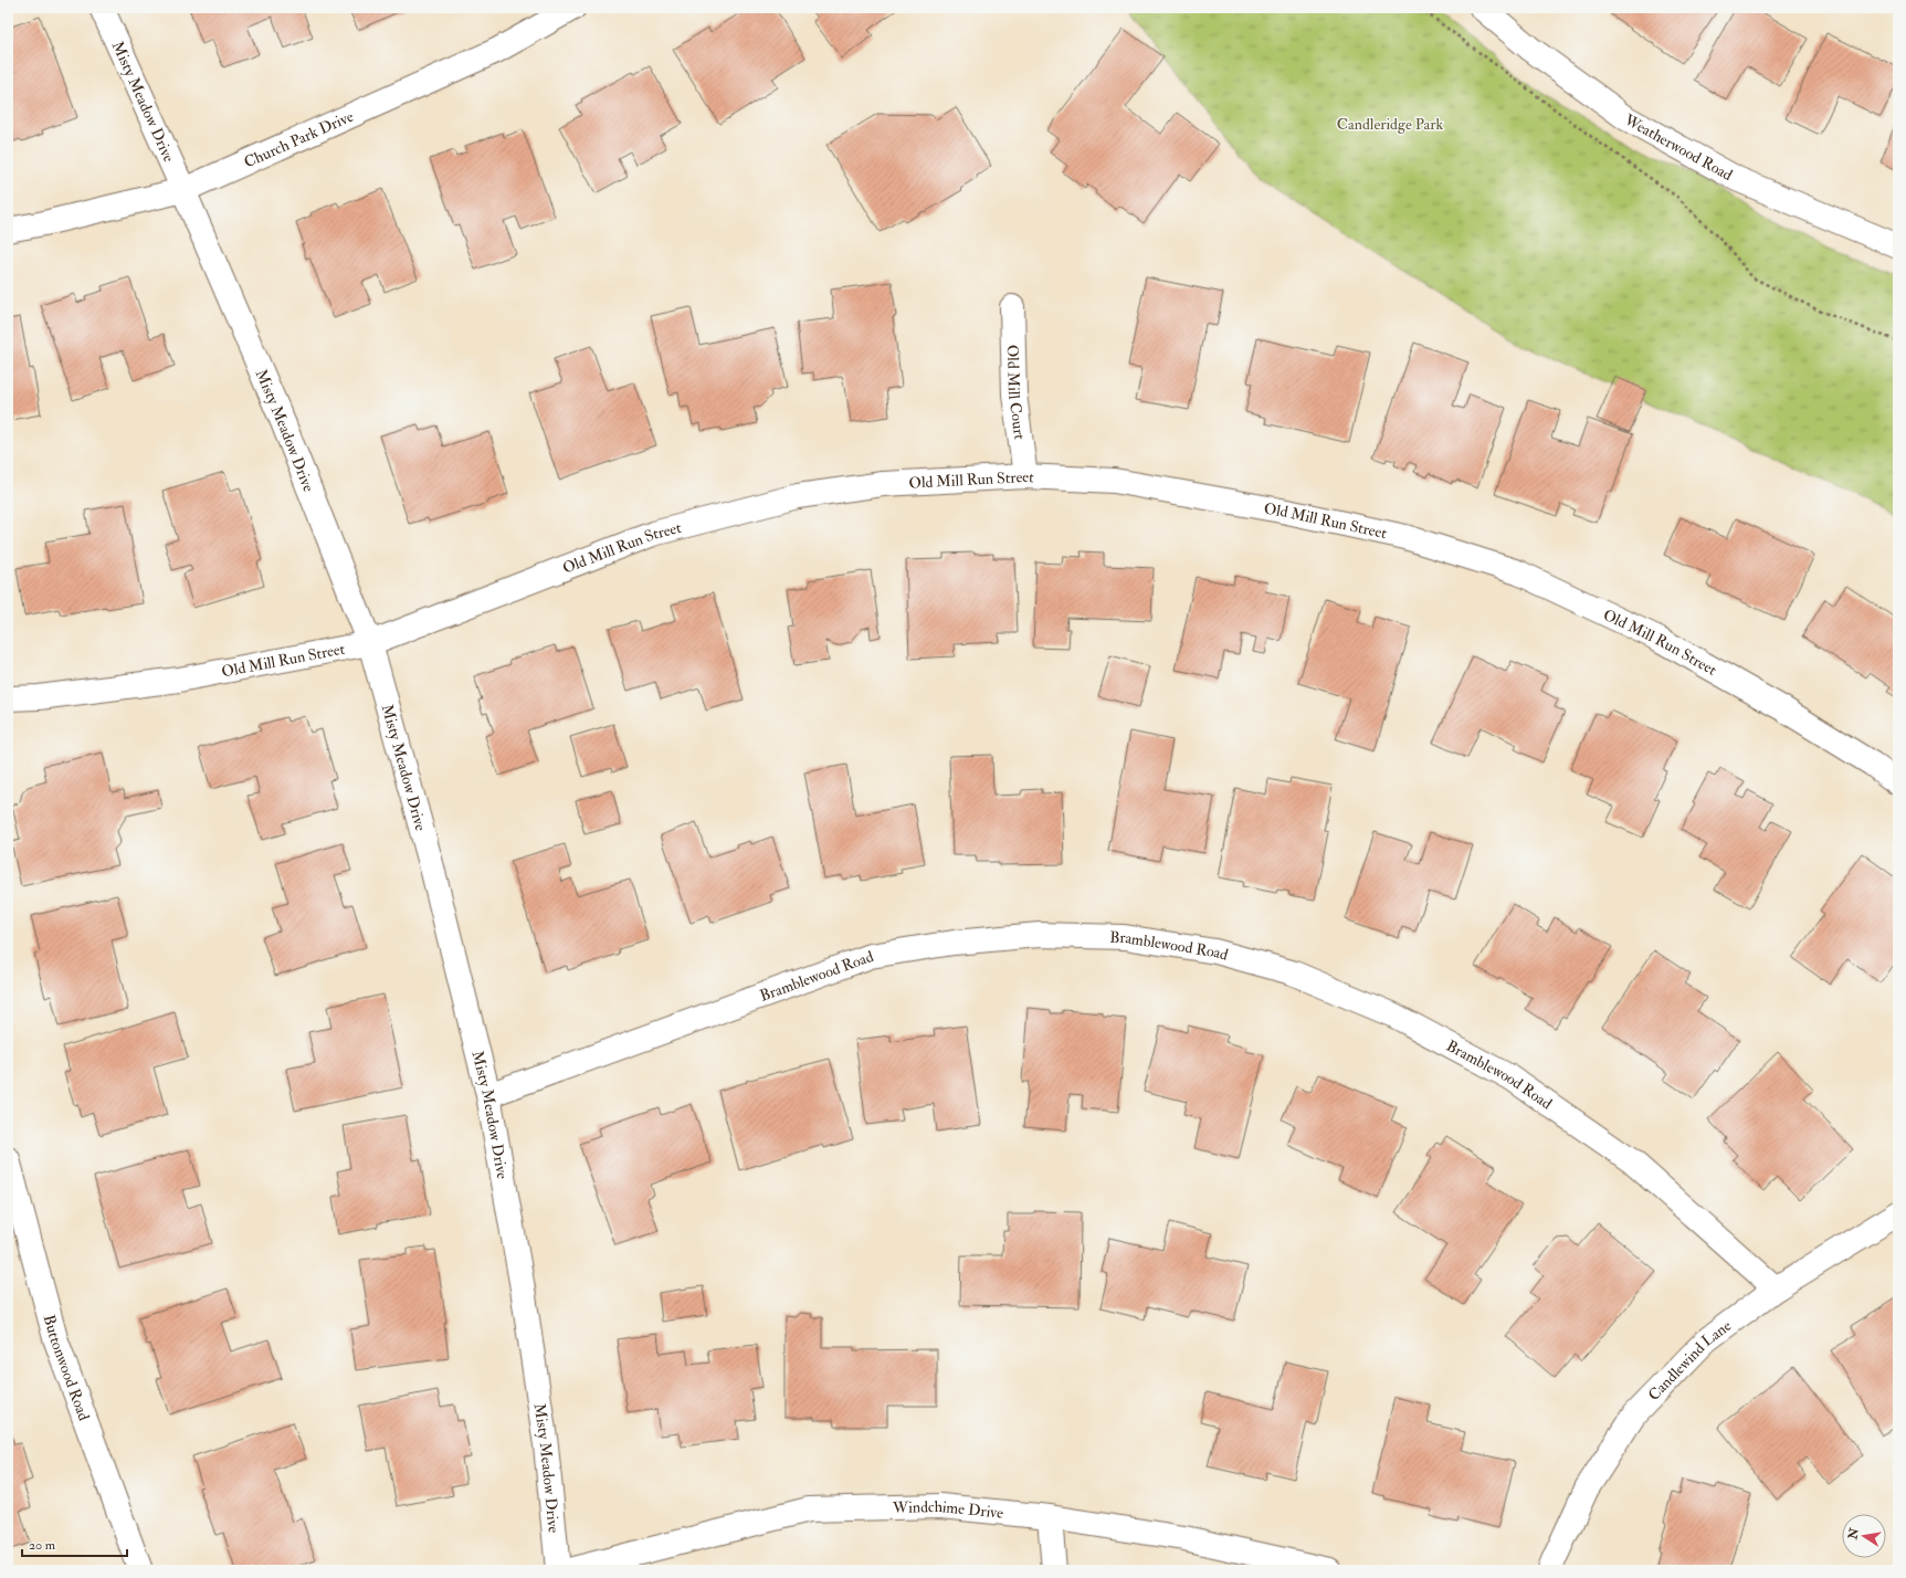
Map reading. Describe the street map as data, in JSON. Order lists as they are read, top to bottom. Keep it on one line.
{"streets":{"street":["Misty Meadow Drive","Church Park Drive","Weatherwood Road","Old Mill Court","Old Mill Run Street","Bramblewood Road","Candlewind Lane","Buttonwood Road","Windchime Drive"]},"crossings":[["Misty Meadow Drive","Church Park Drive"],["Misty Meadow Drive","Old Mill Run Street"],["Misty Meadow Drive","Bramblewood Road"],["Old Mill Court","Old Mill Run Street"],["Bramblewood Road","Candlewind Lane"]],"parks":["Candleridge Park"],"scale_bar":"20 m","north":"left"}
